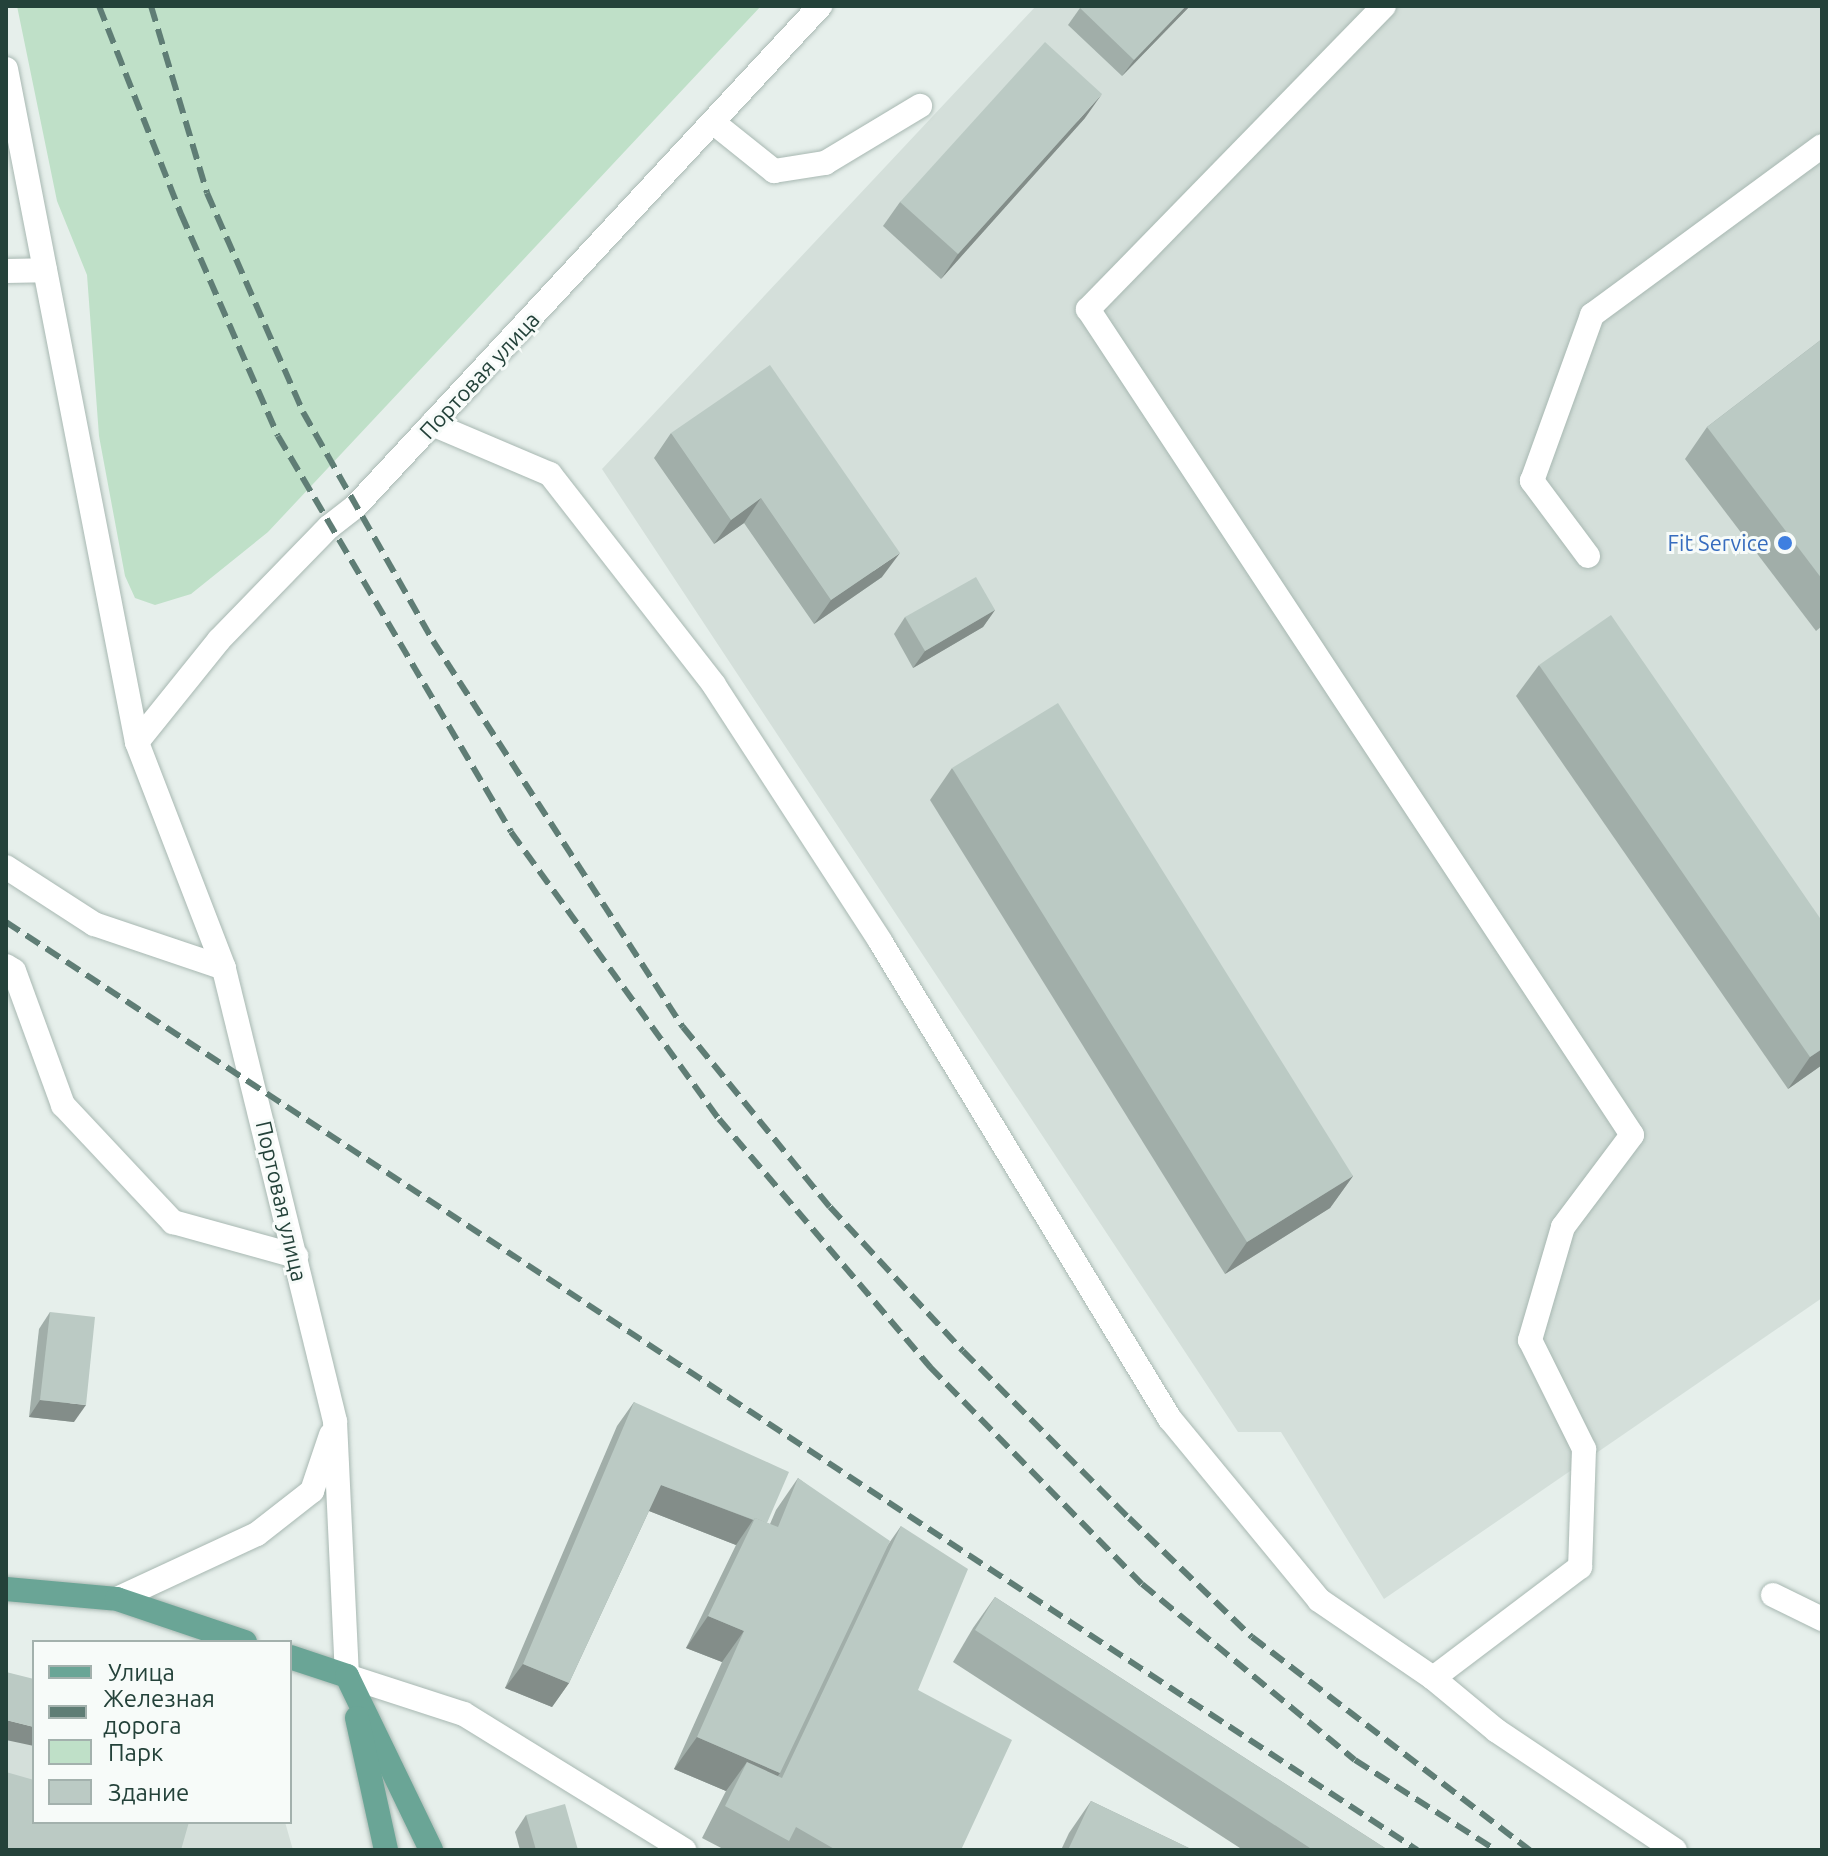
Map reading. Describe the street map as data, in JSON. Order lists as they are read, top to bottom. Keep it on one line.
{"streets":{"main road":["Портовая улица"]},"places":["Fit Service"],"legend":["Улица","Железная дорога","Парк","Здание"]}
